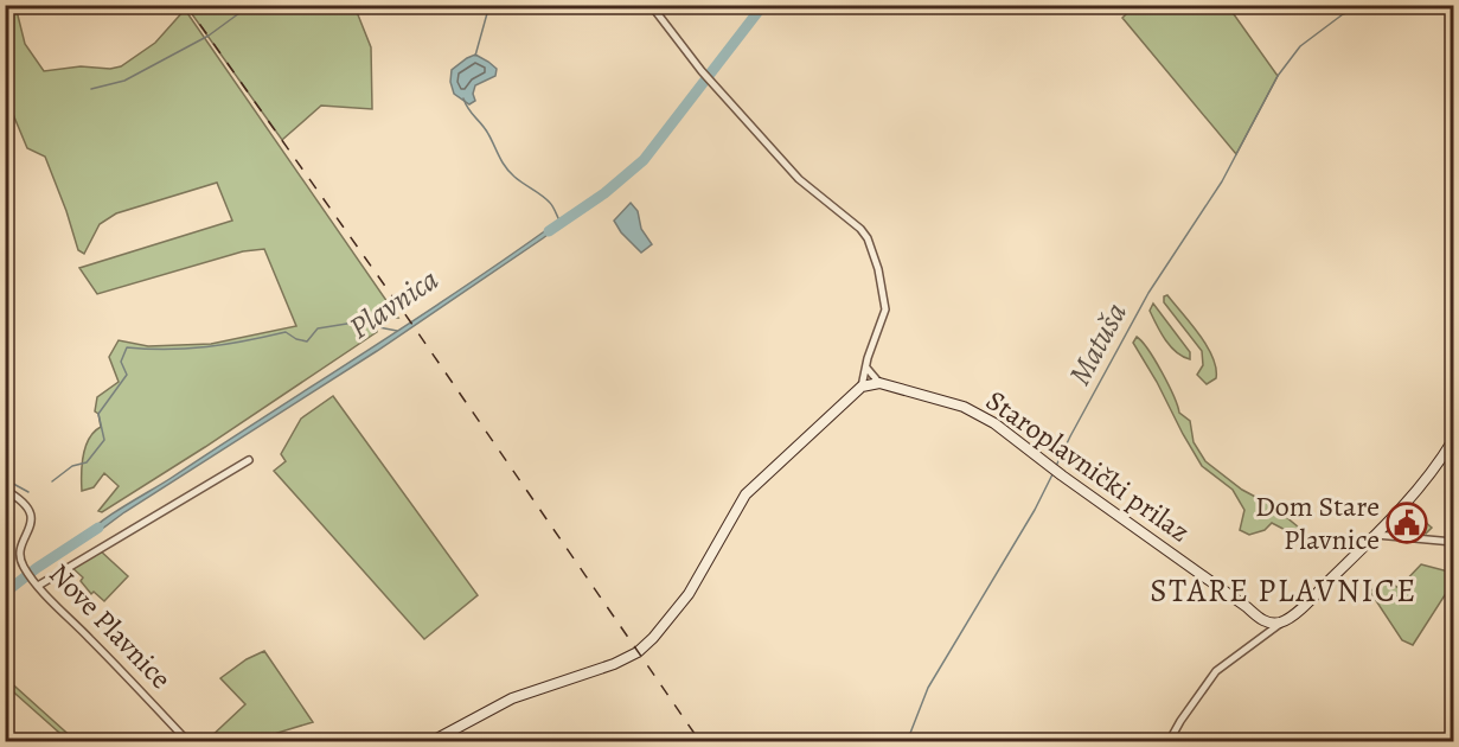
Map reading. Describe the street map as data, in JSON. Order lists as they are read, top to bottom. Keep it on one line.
{"streets":{"street":["Staroplavnički prilaz","Nove Plavnice"]},"districts":["STARE PLAVNICE"],"water":["Plavnica","Matuša"],"places":{"public building":["Dom Stare Plavnice"]}}
